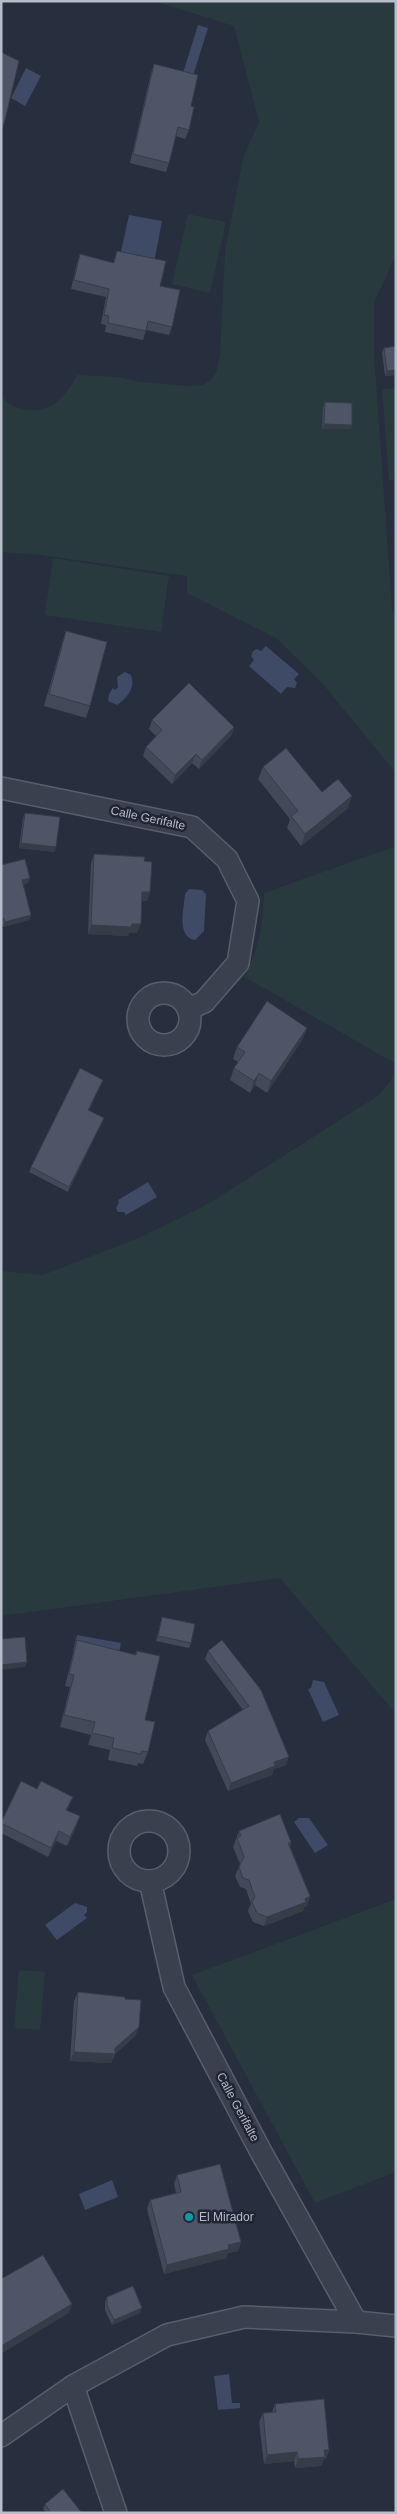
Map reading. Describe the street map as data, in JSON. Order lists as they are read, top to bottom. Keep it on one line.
{"streets":{"street":["Calle Gerifalte"]},"places":["El Mirador"]}
